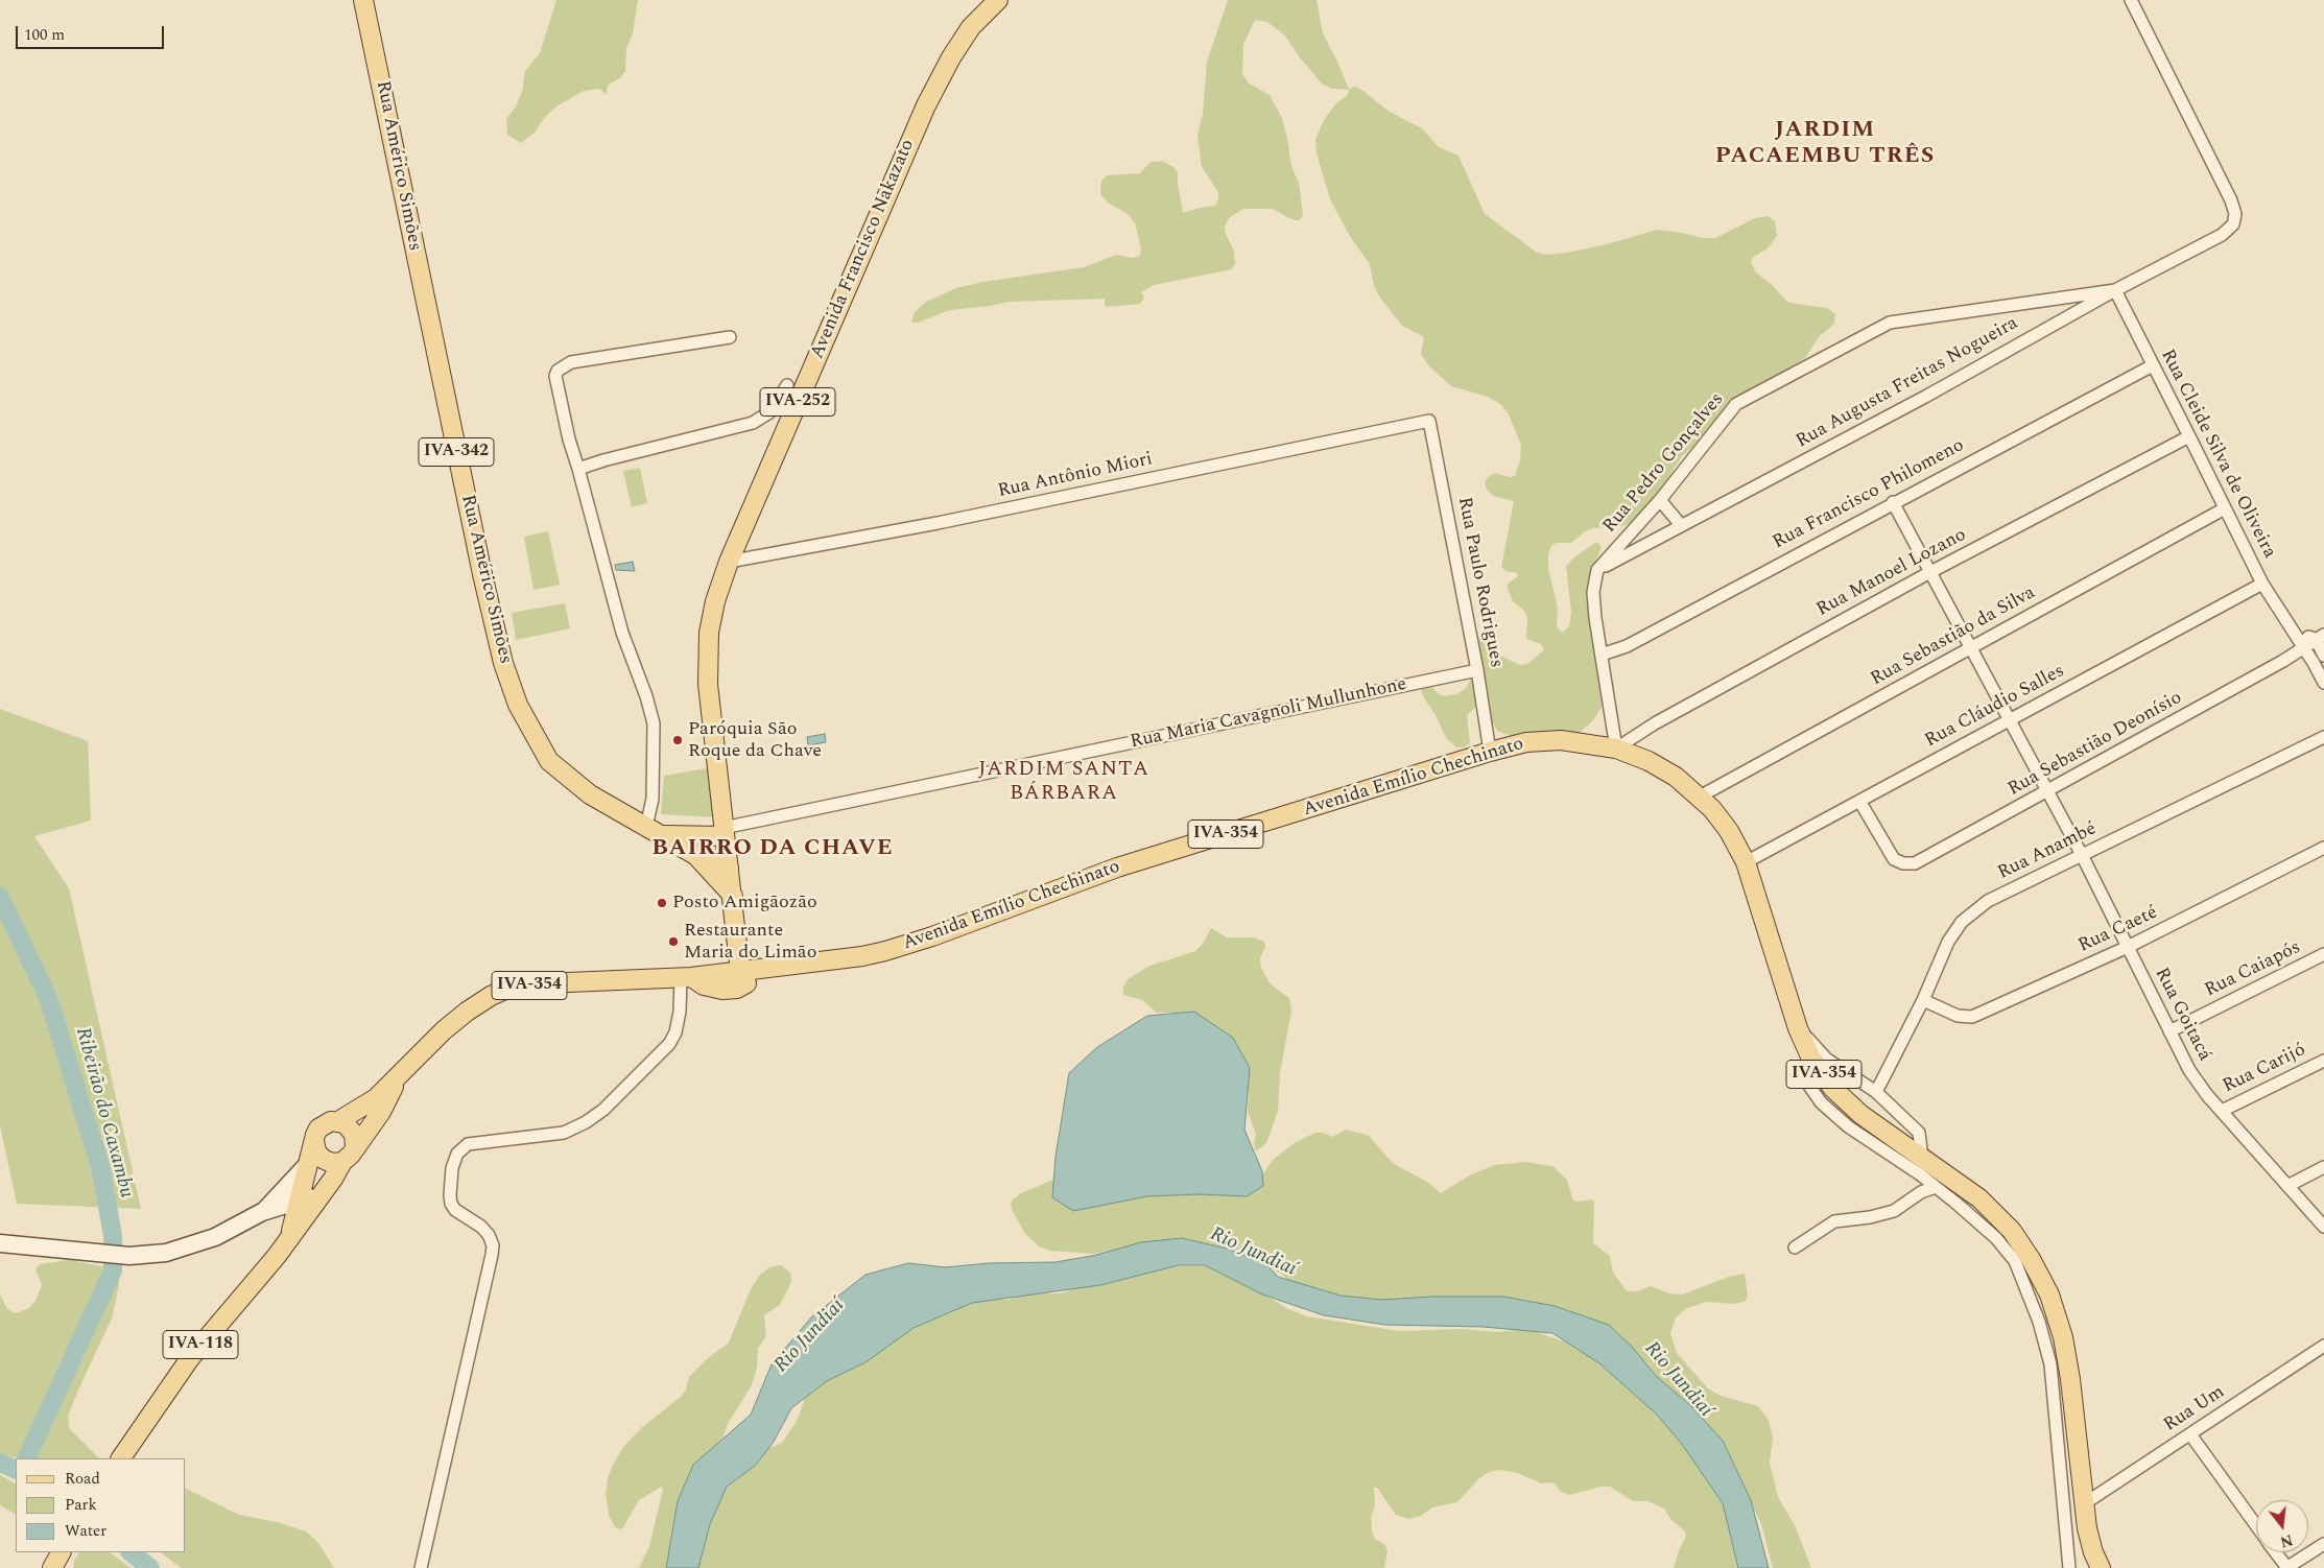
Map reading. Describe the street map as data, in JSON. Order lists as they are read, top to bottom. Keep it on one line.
{"streets":{"main road":["Rua Américo Simões","Avenida Francisco Nakazato","IVA-252","IVA-342","Rua Maria Cavagnoli Mullunhone","Avenida Emílio Chechinato","IVA-354","IVA-118"],"street":["Rua Augusta Freitas Nogueira","Rua Cleide Silva de Oliveira","Rua Pedro Gonçalves","Rua Antônio Miori","Rua Francisco Philomeno","Rua Manoel Lozano","Rua Paulo Rodrigues","Rua Sebastião da Silva","Rua Cláudio Salles","Rua Sebastião Deonísio","Rua Anambé","Rua Caeté","Rua Caiapós","Rua Goitacá","Rua Carijó","Rua Um"]},"crossings":[["Rua Américo Simões","Avenida Francisco Nakazato"],["Rua Américo Simões","Rua Maria Cavagnoli Mullunhone"],["Avenida Francisco Nakazato","Rua Antônio Miori"],["Avenida Francisco Nakazato","Rua Maria Cavagnoli Mullunhone"],["Avenida Francisco Nakazato","Avenida Emílio Chechinato"],["Rua Augusta Freitas Nogueira","Rua Cleide Silva de Oliveira"],["Rua Augusta Freitas Nogueira","Rua Pedro Gonçalves"],["Rua Cleide Silva de Oliveira","Rua Pedro Gonçalves"],["Rua Cleide Silva de Oliveira","Rua Francisco Philomeno"],["Rua Cleide Silva de Oliveira","Rua Manoel Lozano"],["Rua Cleide Silva de Oliveira","Rua Sebastião da Silva"],["Rua Cleide Silva de Oliveira","Rua Cláudio Salles"],["Rua Cleide Silva de Oliveira","Rua Sebastião Deonísio"],["Rua Antônio Miori","Rua Paulo Rodrigues"],["Rua Francisco Philomeno","Rua Goitacá"],["Rua Manoel Lozano","Avenida Emílio Chechinato"],["Rua Manoel Lozano","Rua Goitacá"],["Rua Paulo Rodrigues","Rua Maria Cavagnoli Mullunhone"],["Rua Paulo Rodrigues","Avenida Emílio Chechinato"],["Rua Sebastião da Silva","Avenida Emílio Chechinato"],["Rua Sebastião da Silva","Rua Goitacá"],["Rua Cláudio Salles","Rua Sebastião Deonísio"],["Rua Cláudio Salles","Avenida Emílio Chechinato"],["Rua Cláudio Salles","Rua Goitacá"],["Rua Sebastião Deonísio","Rua Goitacá"],["Avenida Emílio Chechinato","IVA-354"],["Avenida Emílio Chechinato","Rua Um"],["IVA-354","IVA-118"],["Rua Anambé","Rua Caeté"],["Rua Anambé","Rua Goitacá"],["Rua Caeté","Rua Goitacá"],["Rua Caiapós","Rua Goitacá"],["Rua Goitacá","Rua Carijó"]],"districts":["JARDIM PACAEMBU TRÊS","JARDIM SANTA BÁRBARA","BAIRRO DA CHAVE"],"water":["Ribeirão do Caxambu","Rio Jundiaí"],"places":["Paróquia São Roque da Chave","Posto Amigãozão","Restaurante Maria do Limão"],"legend":["Road","Park","Water"],"scale_bar":"100 m","north":"bottom"}
